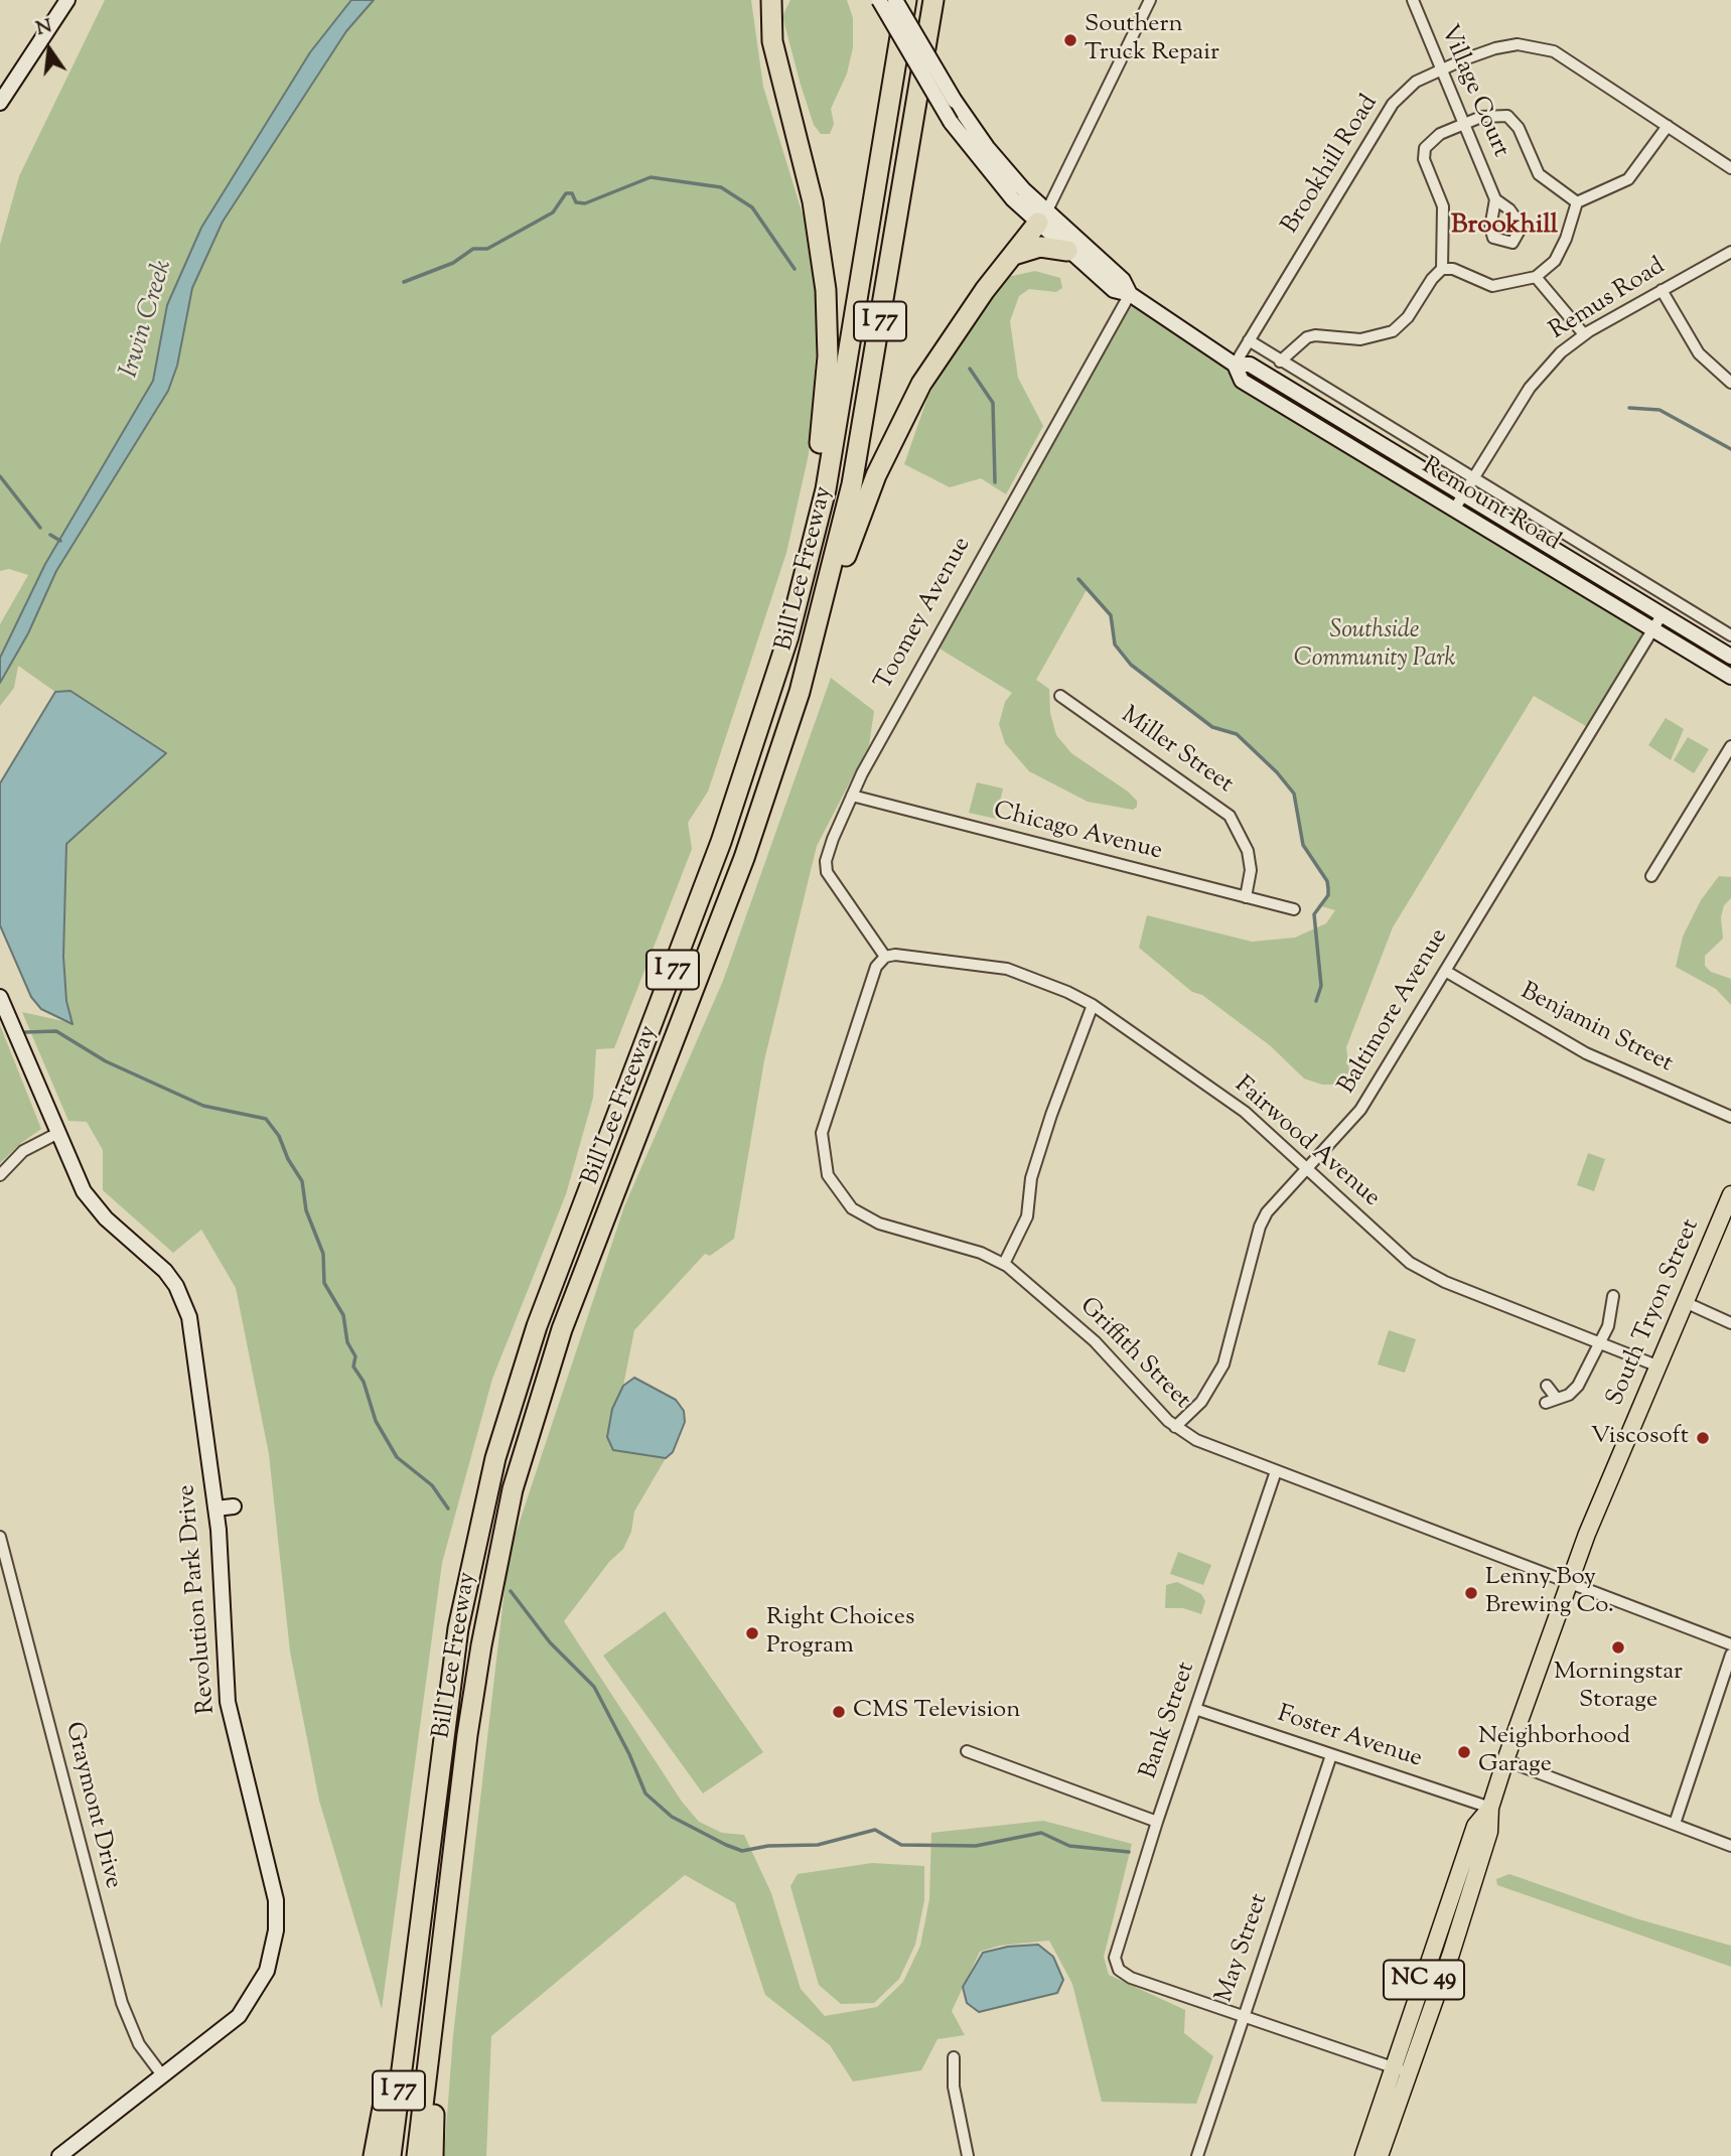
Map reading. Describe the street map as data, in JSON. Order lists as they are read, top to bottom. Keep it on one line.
{"streets":{"highway":["I 77","Bill Lee Freeway"],"main road":["Remount Road","South Tryon Street","Revolution Park Drive","NC 49"],"street":["Village Court","Brookhill Road","Remus Road","Toomey Avenue","Miller Street","Chicago Avenue","Baltimore Avenue","Benjamin Street","Fairwood Avenue","Griffith Street","Bank Street","Foster Avenue","Graymont Drive","May Street"]},"crossings":[["Village Court","Brookhill Road"],["Brookhill Road","Remount Road"],["Remus Road","Remount Road"],["Remount Road","Toomey Avenue"],["Remount Road","Baltimore Avenue"],["Toomey Avenue","Chicago Avenue"],["Toomey Avenue","Fairwood Avenue"],["Toomey Avenue","Griffith Street"],["Miller Street","Chicago Avenue"],["Baltimore Avenue","Benjamin Street"],["Baltimore Avenue","Fairwood Avenue"],["Baltimore Avenue","Griffith Street"],["Fairwood Avenue","South Tryon Street"],["Fairwood Avenue","Griffith Street"],["South Tryon Street","Griffith Street"],["South Tryon Street","Foster Avenue"],["Griffith Street","Bank Street"],["Revolution Park Drive","Graymont Drive"],["Bank Street","Foster Avenue"],["Bank Street","May Street"],["Foster Avenue","May Street"]],"districts":["Brookhill"],"water":["Irwin Creek"],"parks":["Southside Community Park"],"places":["Southern Truck Repair","Viscosoft","Lenny Boy Brewing Co.","Right Choices Program","Morningstar Storage","CMS Television","Neighborhood Garage"],"north":"top"}
